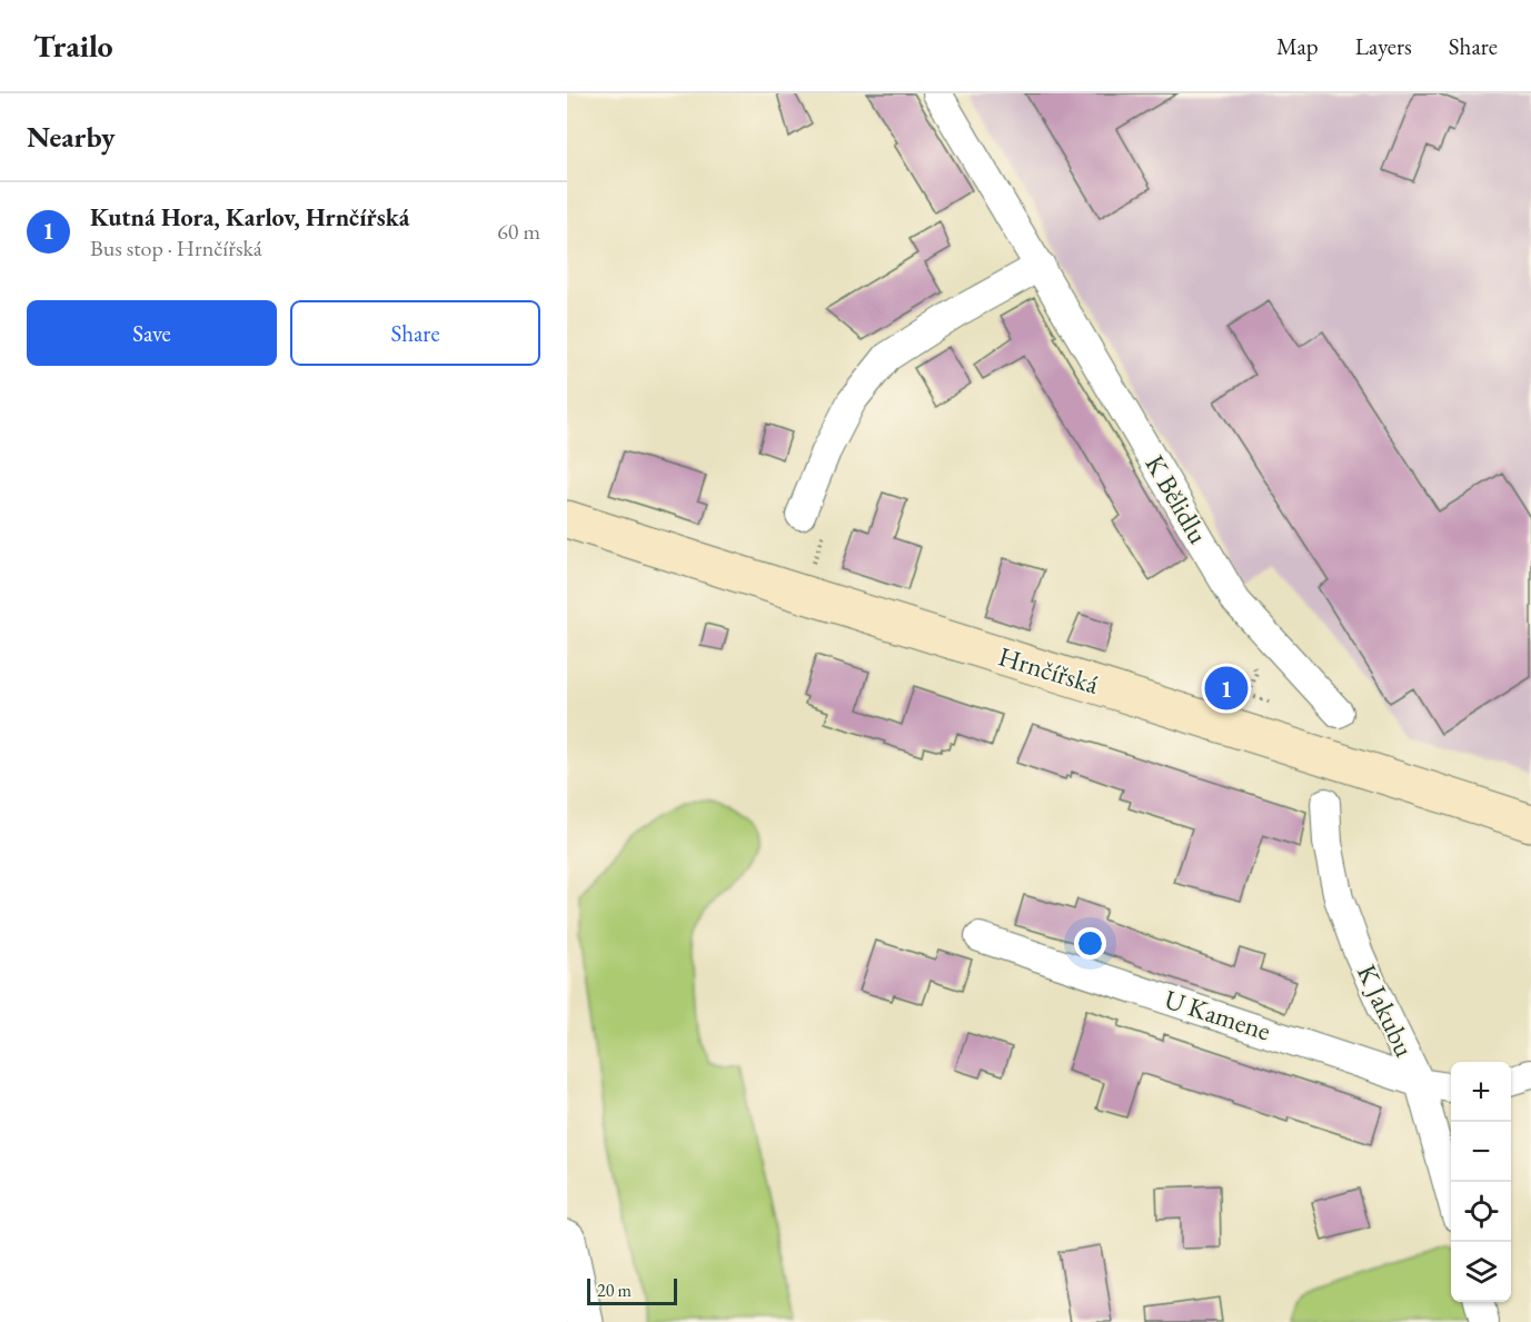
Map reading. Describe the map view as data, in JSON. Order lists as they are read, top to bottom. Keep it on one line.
{"streets":{"main road":["Hrnčířská"],"street":["K Bělidlu","K Jakubu","U Kamene"]},"crossings":[["K Jakubu","U Kamene"]],"scale_bar":"20 m","page":{"header":"Trailo","nav":["Map","Layers","Share"],"heading":"Nearby","list":[{"mark":"1","name":"Kutná Hora, Karlov, Hrnčířská","note":"Bus stop · Hrnčířská","value":"60 m"}],"buttons":["Save","Share"],"pins":"1","map_buttons":["+","−"],"scale":"20 m"}}
